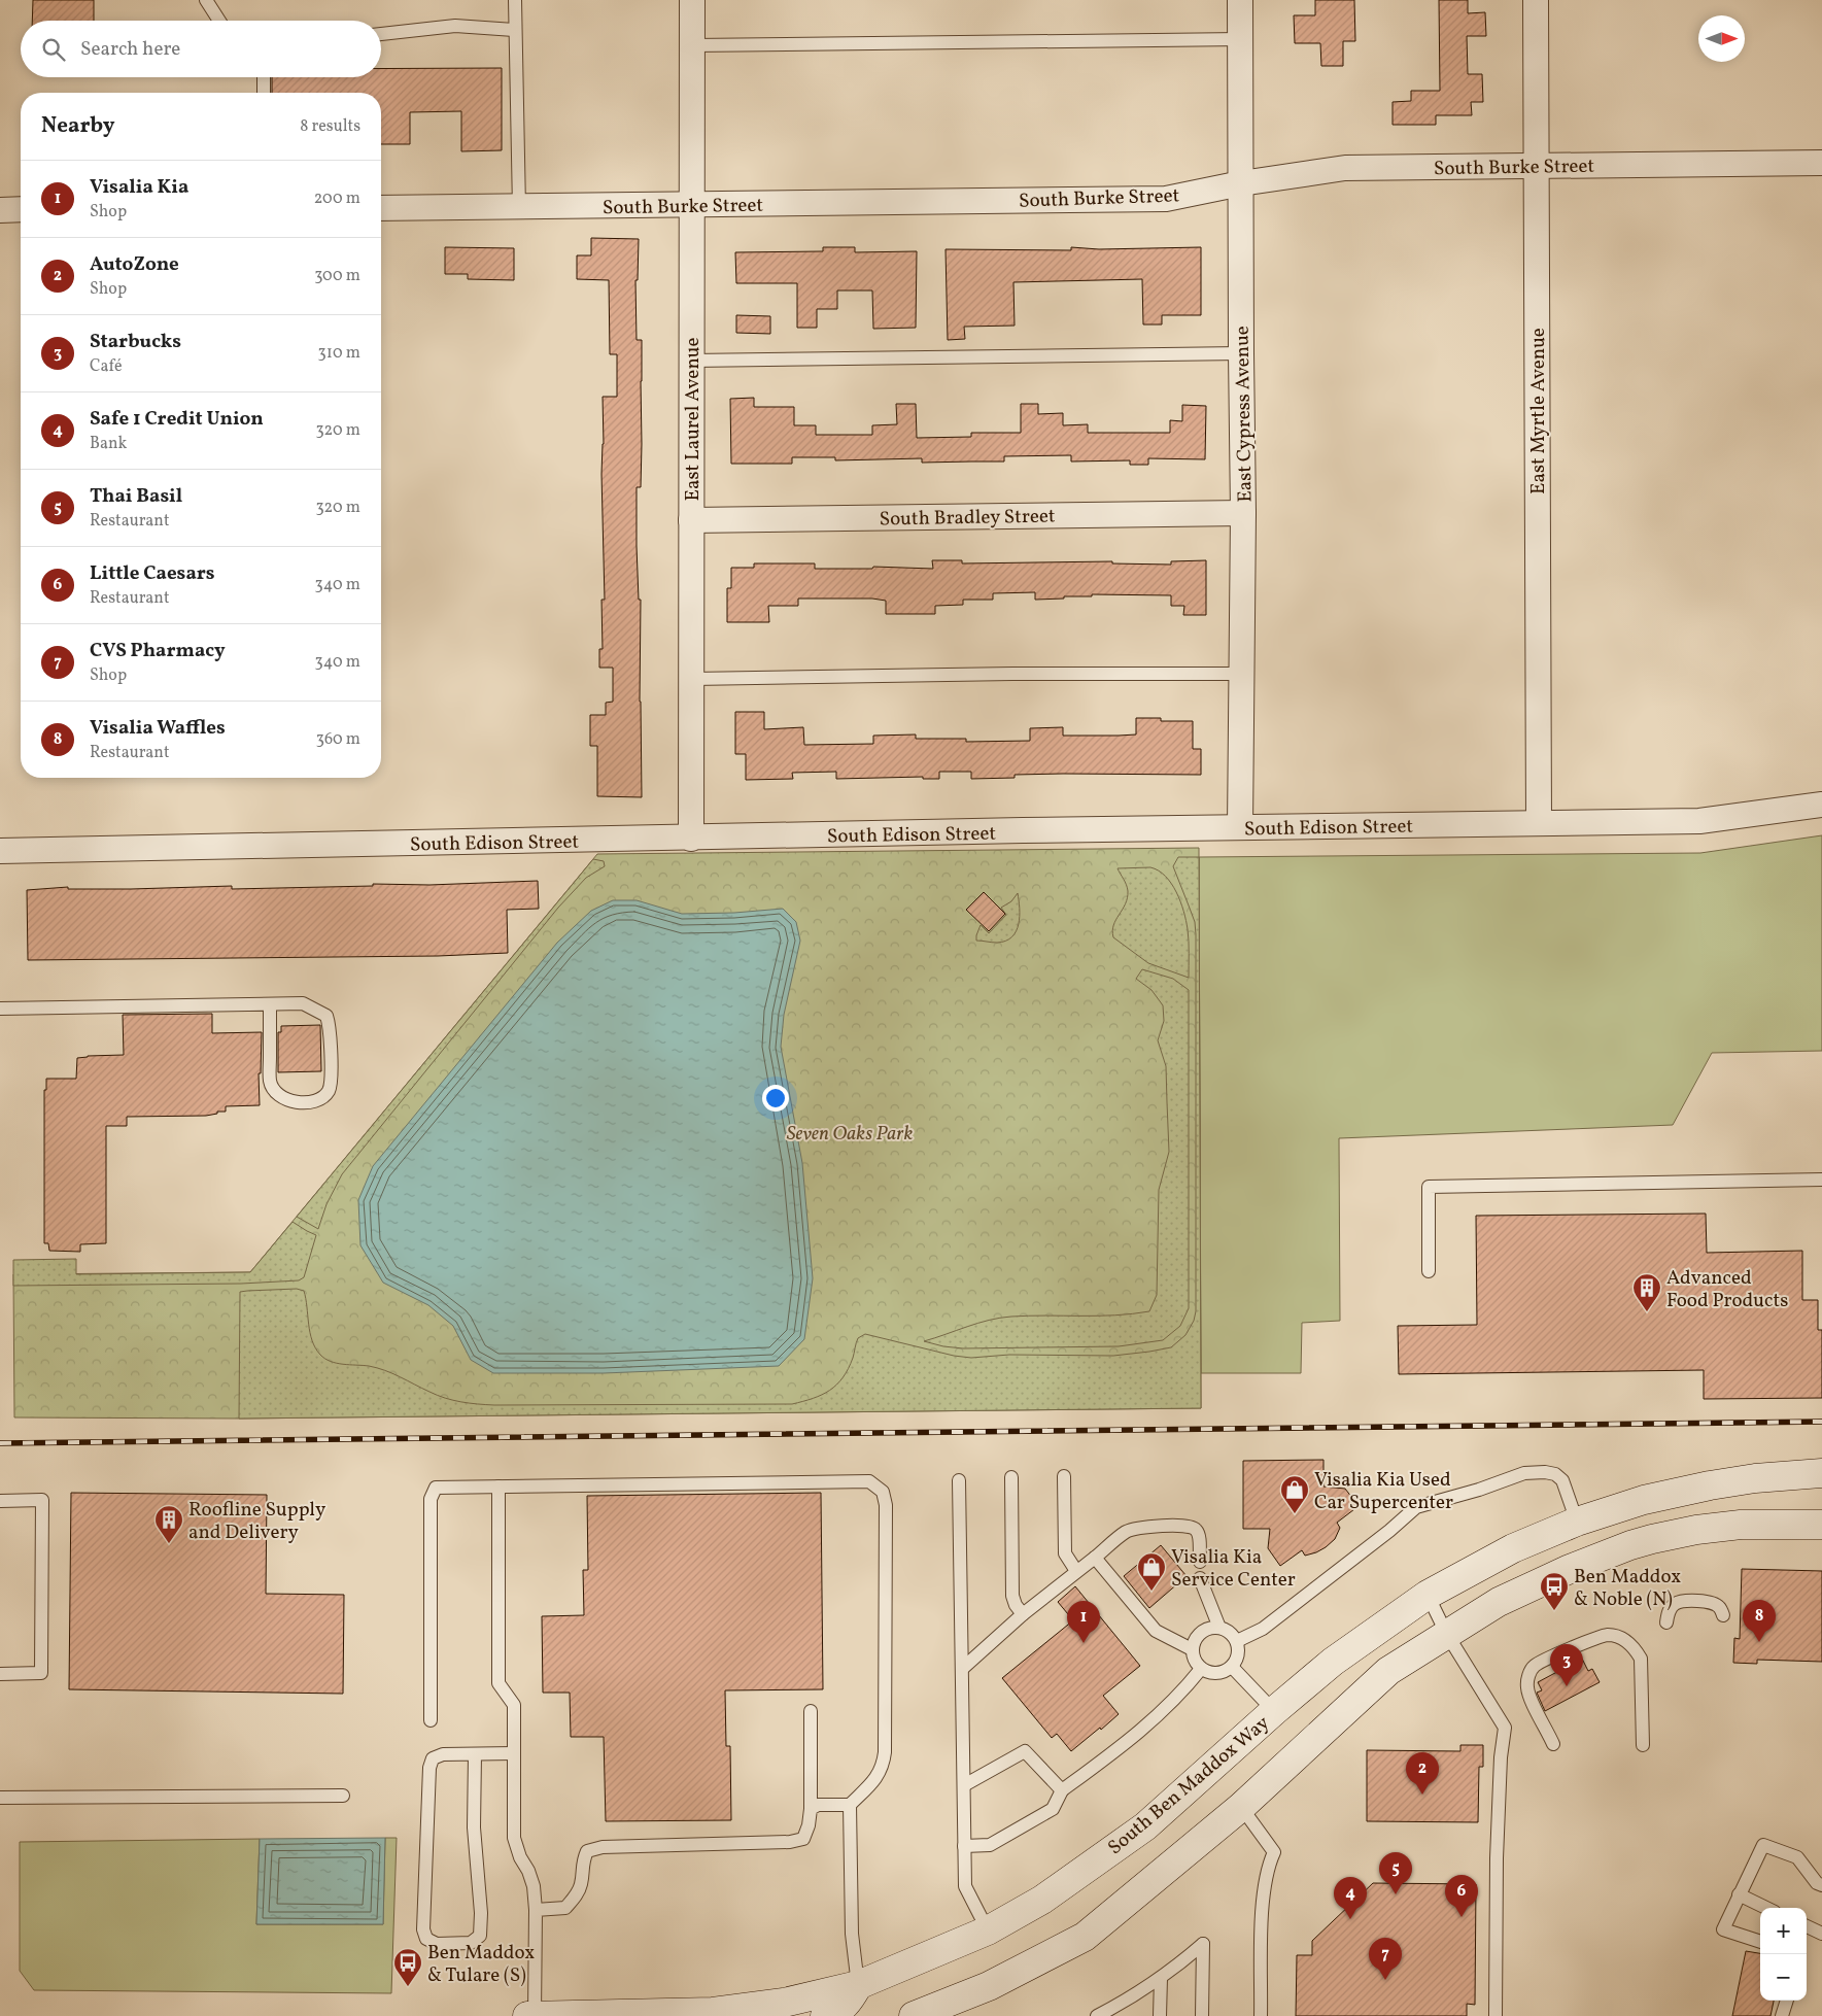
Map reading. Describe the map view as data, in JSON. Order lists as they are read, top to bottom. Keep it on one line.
{"streets":{"main road":["South Ben Maddox Way"],"street":["South Burke Street","East Myrtle Avenue","East Cypress Avenue","East Laurel Avenue","South Bradley Street","South Edison Street"]},"crossings":[["South Burke Street","East Myrtle Avenue"],["South Burke Street","East Cypress Avenue"],["South Burke Street","East Laurel Avenue"],["East Myrtle Avenue","South Edison Street"],["East Cypress Avenue","South Bradley Street"],["East Cypress Avenue","South Edison Street"],["East Laurel Avenue","South Bradley Street"],["East Laurel Avenue","South Edison Street"]],"parks":["Seven Oaks Park"],"places":{"building":["Advanced Food Products","Roofline Supply and Delivery"],"shop":["Visalia Kia Used Car Supercenter","Visalia Kia Service Center"],"bus stop":["Ben Maddox & Noble (N)","Ben Maddox & Tulare (S)"]},"north":"right","page":{"search":"Search here","heading":["Nearby","8 results"],"list":[{"mark":"1","name":"Visalia Kia","note":"Shop","value":"200 m"},{"mark":"2","name":"AutoZone","note":"Shop","value":"300 m"},{"mark":"3","name":"Starbucks","note":"Café","value":"310 m"},{"mark":"4","name":"Safe 1 Credit Union","note":"Bank","value":"320 m"},{"mark":"5","name":"Thai Basil","note":"Restaurant","value":"320 m"},{"mark":"6","name":"Little Caesars","note":"Restaurant","value":"340 m"},{"mark":"7","name":"CVS Pharmacy","note":"Shop","value":"340 m"},{"mark":"8","name":"Visalia Waffles","note":"Restaurant","value":"360 m"}],"pins":["8","1","3","2","5","6","4","7"],"map_buttons":["+","−"]}}
